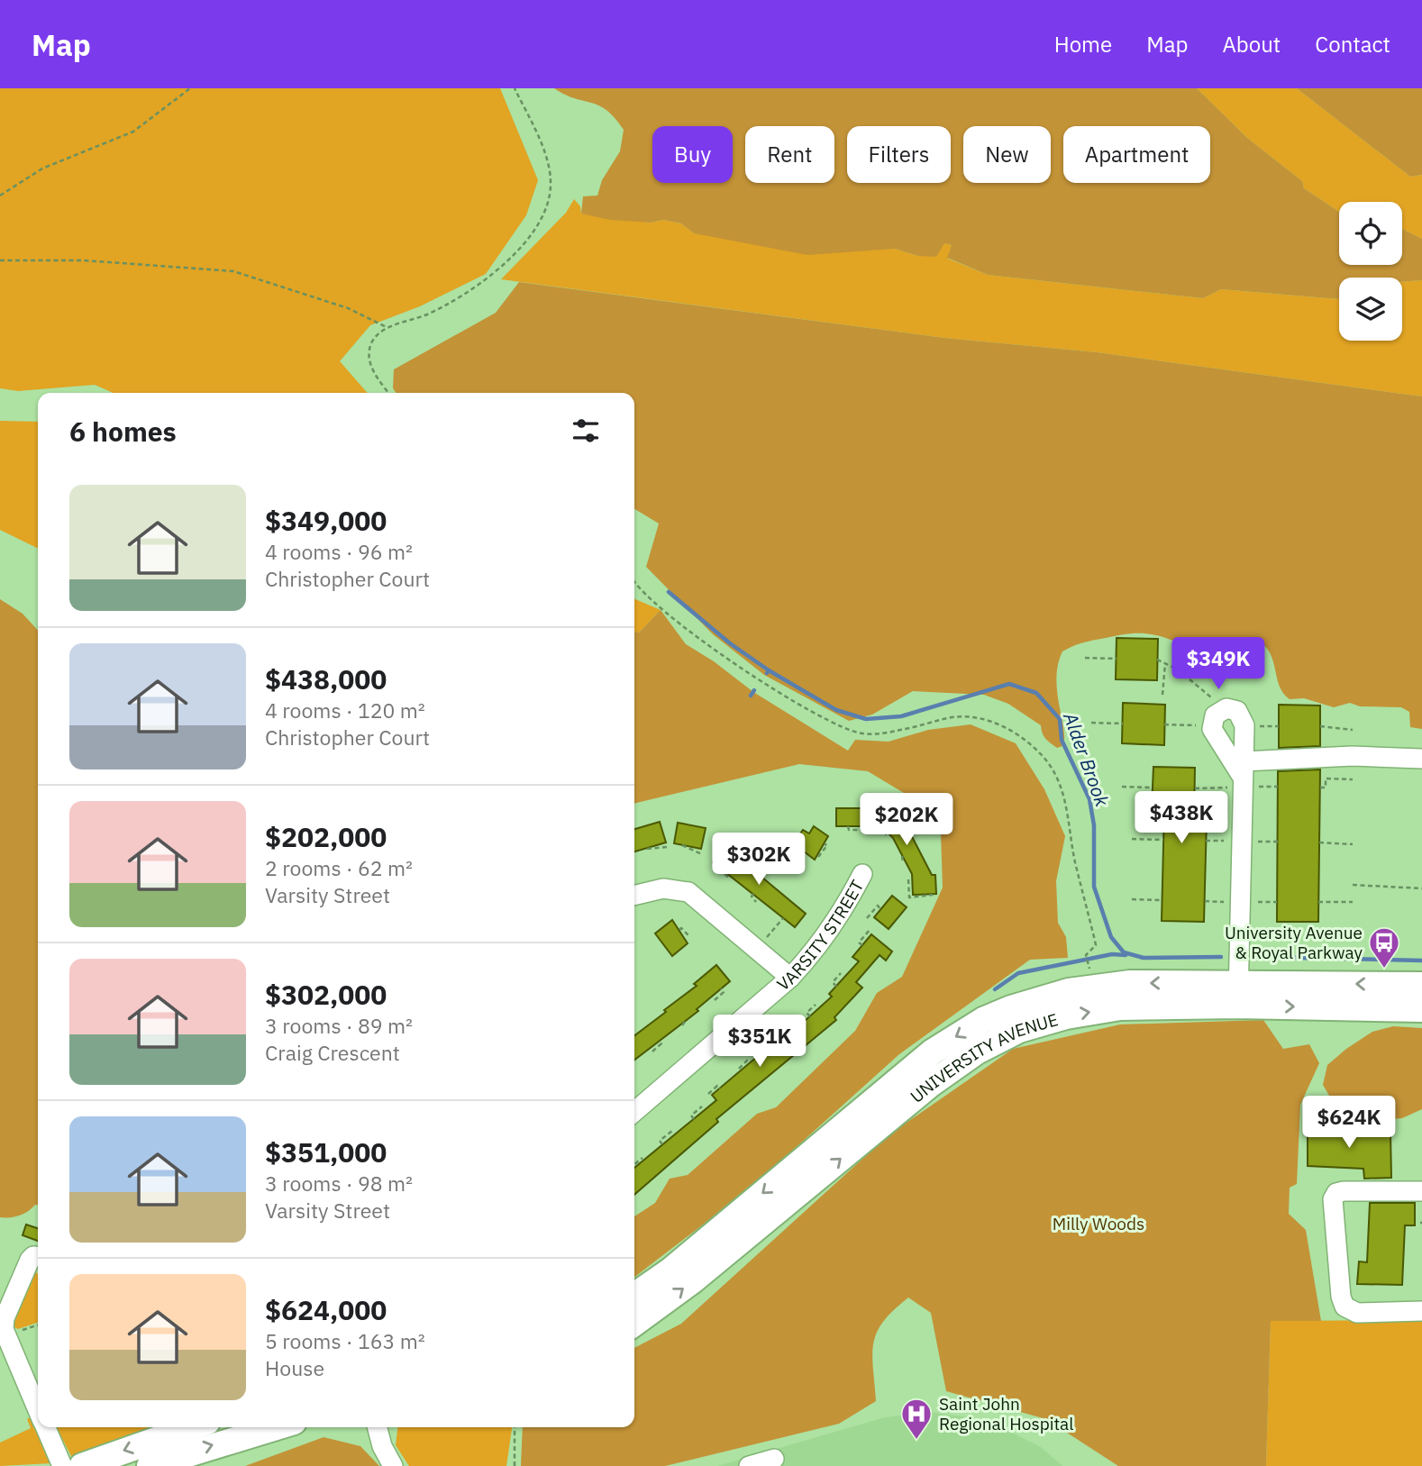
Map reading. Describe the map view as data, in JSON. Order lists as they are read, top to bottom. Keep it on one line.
{"streets":{"main road":["UNIVERSITY AVENUE"],"street":["VARSITY STREET"]},"water":["Alder Brook"],"parks":["Milly Woods"],"places":{"bus stop":["University Avenue & Royal Parkway"],"hospital":["Saint John Regional Hospital"]},"page":{"header":"Map","nav":["Home","Map","About","Contact"],"chip":["Buy","Rent","Filters","New","Apartment"],"heading":"6 homes","list":[{"name":"$349,000","note":"4 rooms · 96 m² · Christopher Court"},{"name":"$438,000","note":"4 rooms · 120 m² · Christopher Court"},{"name":"$202,000","note":"2 rooms · 62 m² · Varsity Street"},{"name":"$302,000","note":"3 rooms · 89 m² · Craig Crescent"},{"name":"$351,000","note":"3 rooms · 98 m² · Varsity Street"},{"name":"$624,000","note":"5 rooms · 163 m² · House"}],"price":["$349K","$438K","$202K","$302K","$351K","$624K"]}}
